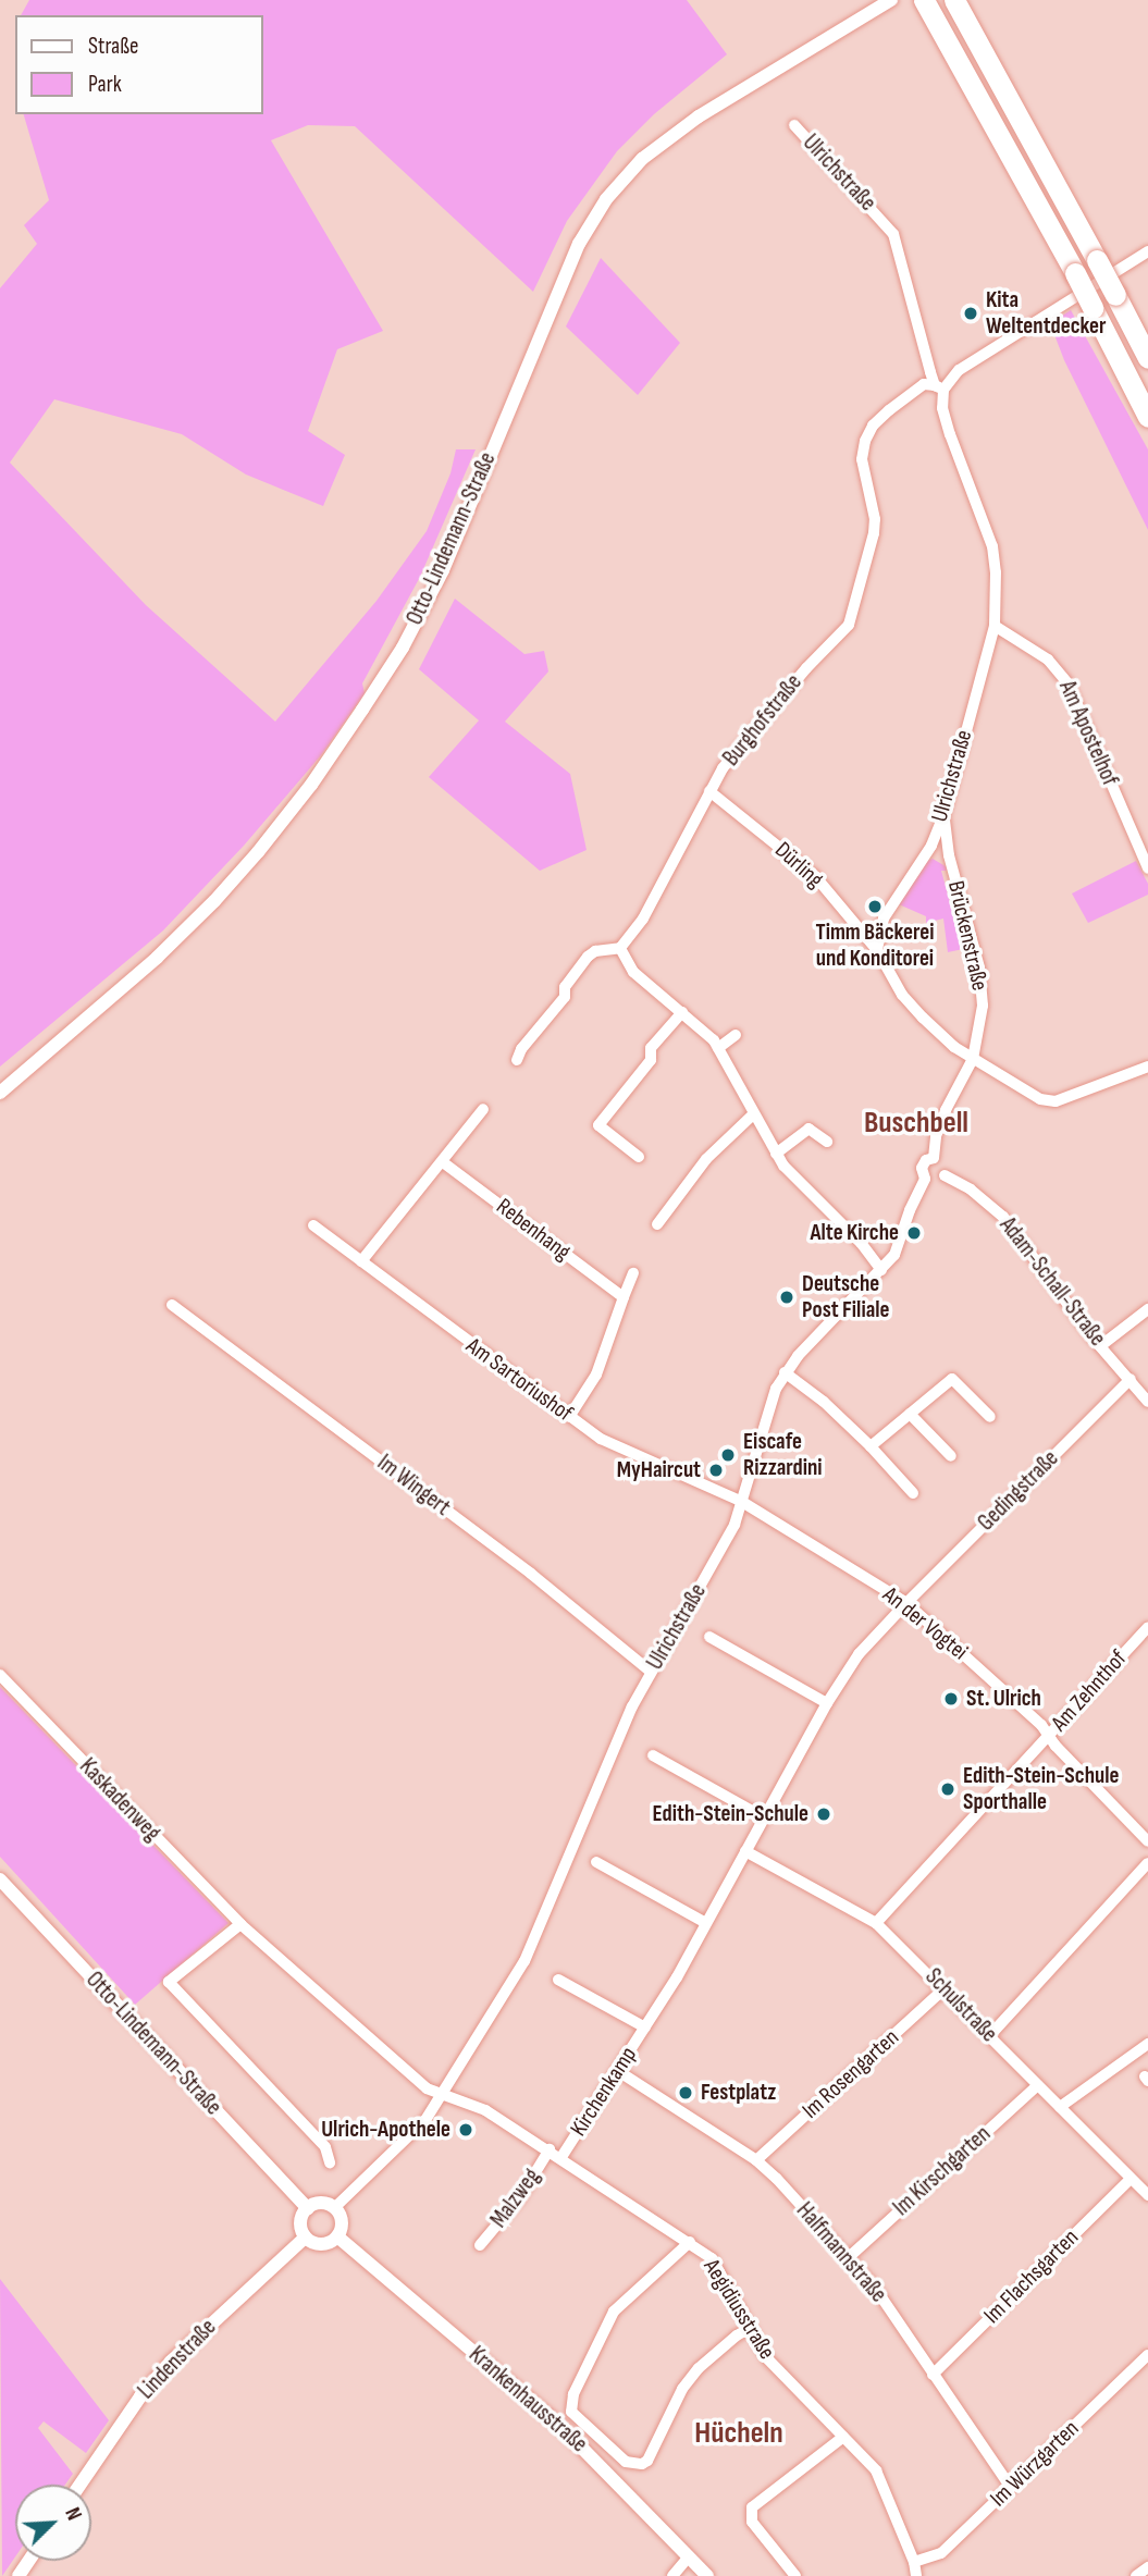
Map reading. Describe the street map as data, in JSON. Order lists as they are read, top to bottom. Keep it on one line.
{"streets":{"street":["Ulrichstraße","Otto-Lindemann-Straße","Burghofstraße","Am Apostelhof","Dürling","Brückenstraße","Rebenhang","Adam-Schall-Straße","Am Sartoriushof","Im Wingert","Gedingstraße","An der Vogtei","Am Zehnthof","Kaskadenweg","Schulstraße","Im Rosengarten","Kirchenkamp","Im Kirschgarten","Malzweg","Halfmannstraße","Im Flachsgarten","Aegidiusstraße","Lindenstraße","Krankenhausstraße","Im Würzgarten"]},"crossings":[["Ulrichstraße","Burghofstraße"],["Ulrichstraße","Am Apostelhof"],["Ulrichstraße","Dürling"],["Ulrichstraße","Brückenstraße"],["Ulrichstraße","Adam-Schall-Straße"],["Ulrichstraße","Am Sartoriushof"],["Ulrichstraße","Im Wingert"],["Ulrichstraße","An der Vogtei"],["Ulrichstraße","Kaskadenweg"],["Ulrichstraße","Aegidiusstraße"],["Otto-Lindemann-Straße","Lindenstraße"],["Otto-Lindemann-Straße","Krankenhausstraße"],["Burghofstraße","Dürling"],["Adam-Schall-Straße","Gedingstraße"],["Am Sartoriushof","An der Vogtei"],["Gedingstraße","An der Vogtei"],["Gedingstraße","Kirchenkamp"],["An der Vogtei","Am Zehnthof"],["An der Vogtei","Kirchenkamp"],["Am Zehnthof","Schulstraße"],["Kaskadenweg","Aegidiusstraße"],["Schulstraße","Im Rosengarten"],["Schulstraße","Kirchenkamp"],["Schulstraße","Im Kirschgarten"],["Schulstraße","Im Flachsgarten"],["Im Rosengarten","Halfmannstraße"],["Kirchenkamp","Halfmannstraße"],["Kirchenkamp","Aegidiusstraße"],["Im Kirschgarten","Halfmannstraße"],["Malzweg","Aegidiusstraße"],["Halfmannstraße","Im Flachsgarten"],["Halfmannstraße","Im Würzgarten"],["Aegidiusstraße","Im Würzgarten"],["Lindenstraße","Krankenhausstraße"]],"districts":["Buschbell","Hücheln"],"places":["Kita Weltentdecker","Timm Bäckerei und Konditorei","Alte Kirche","Deutsche Post Filiale","Eiscafe Rizzardini","MyHaircut","St. Ulrich","Edith-Stein-Schule Sporthalle","Edith-Stein-Schule","Festplatz","Ulrich-Apothele"],"legend":["Straße","Park"],"north":"top right"}
